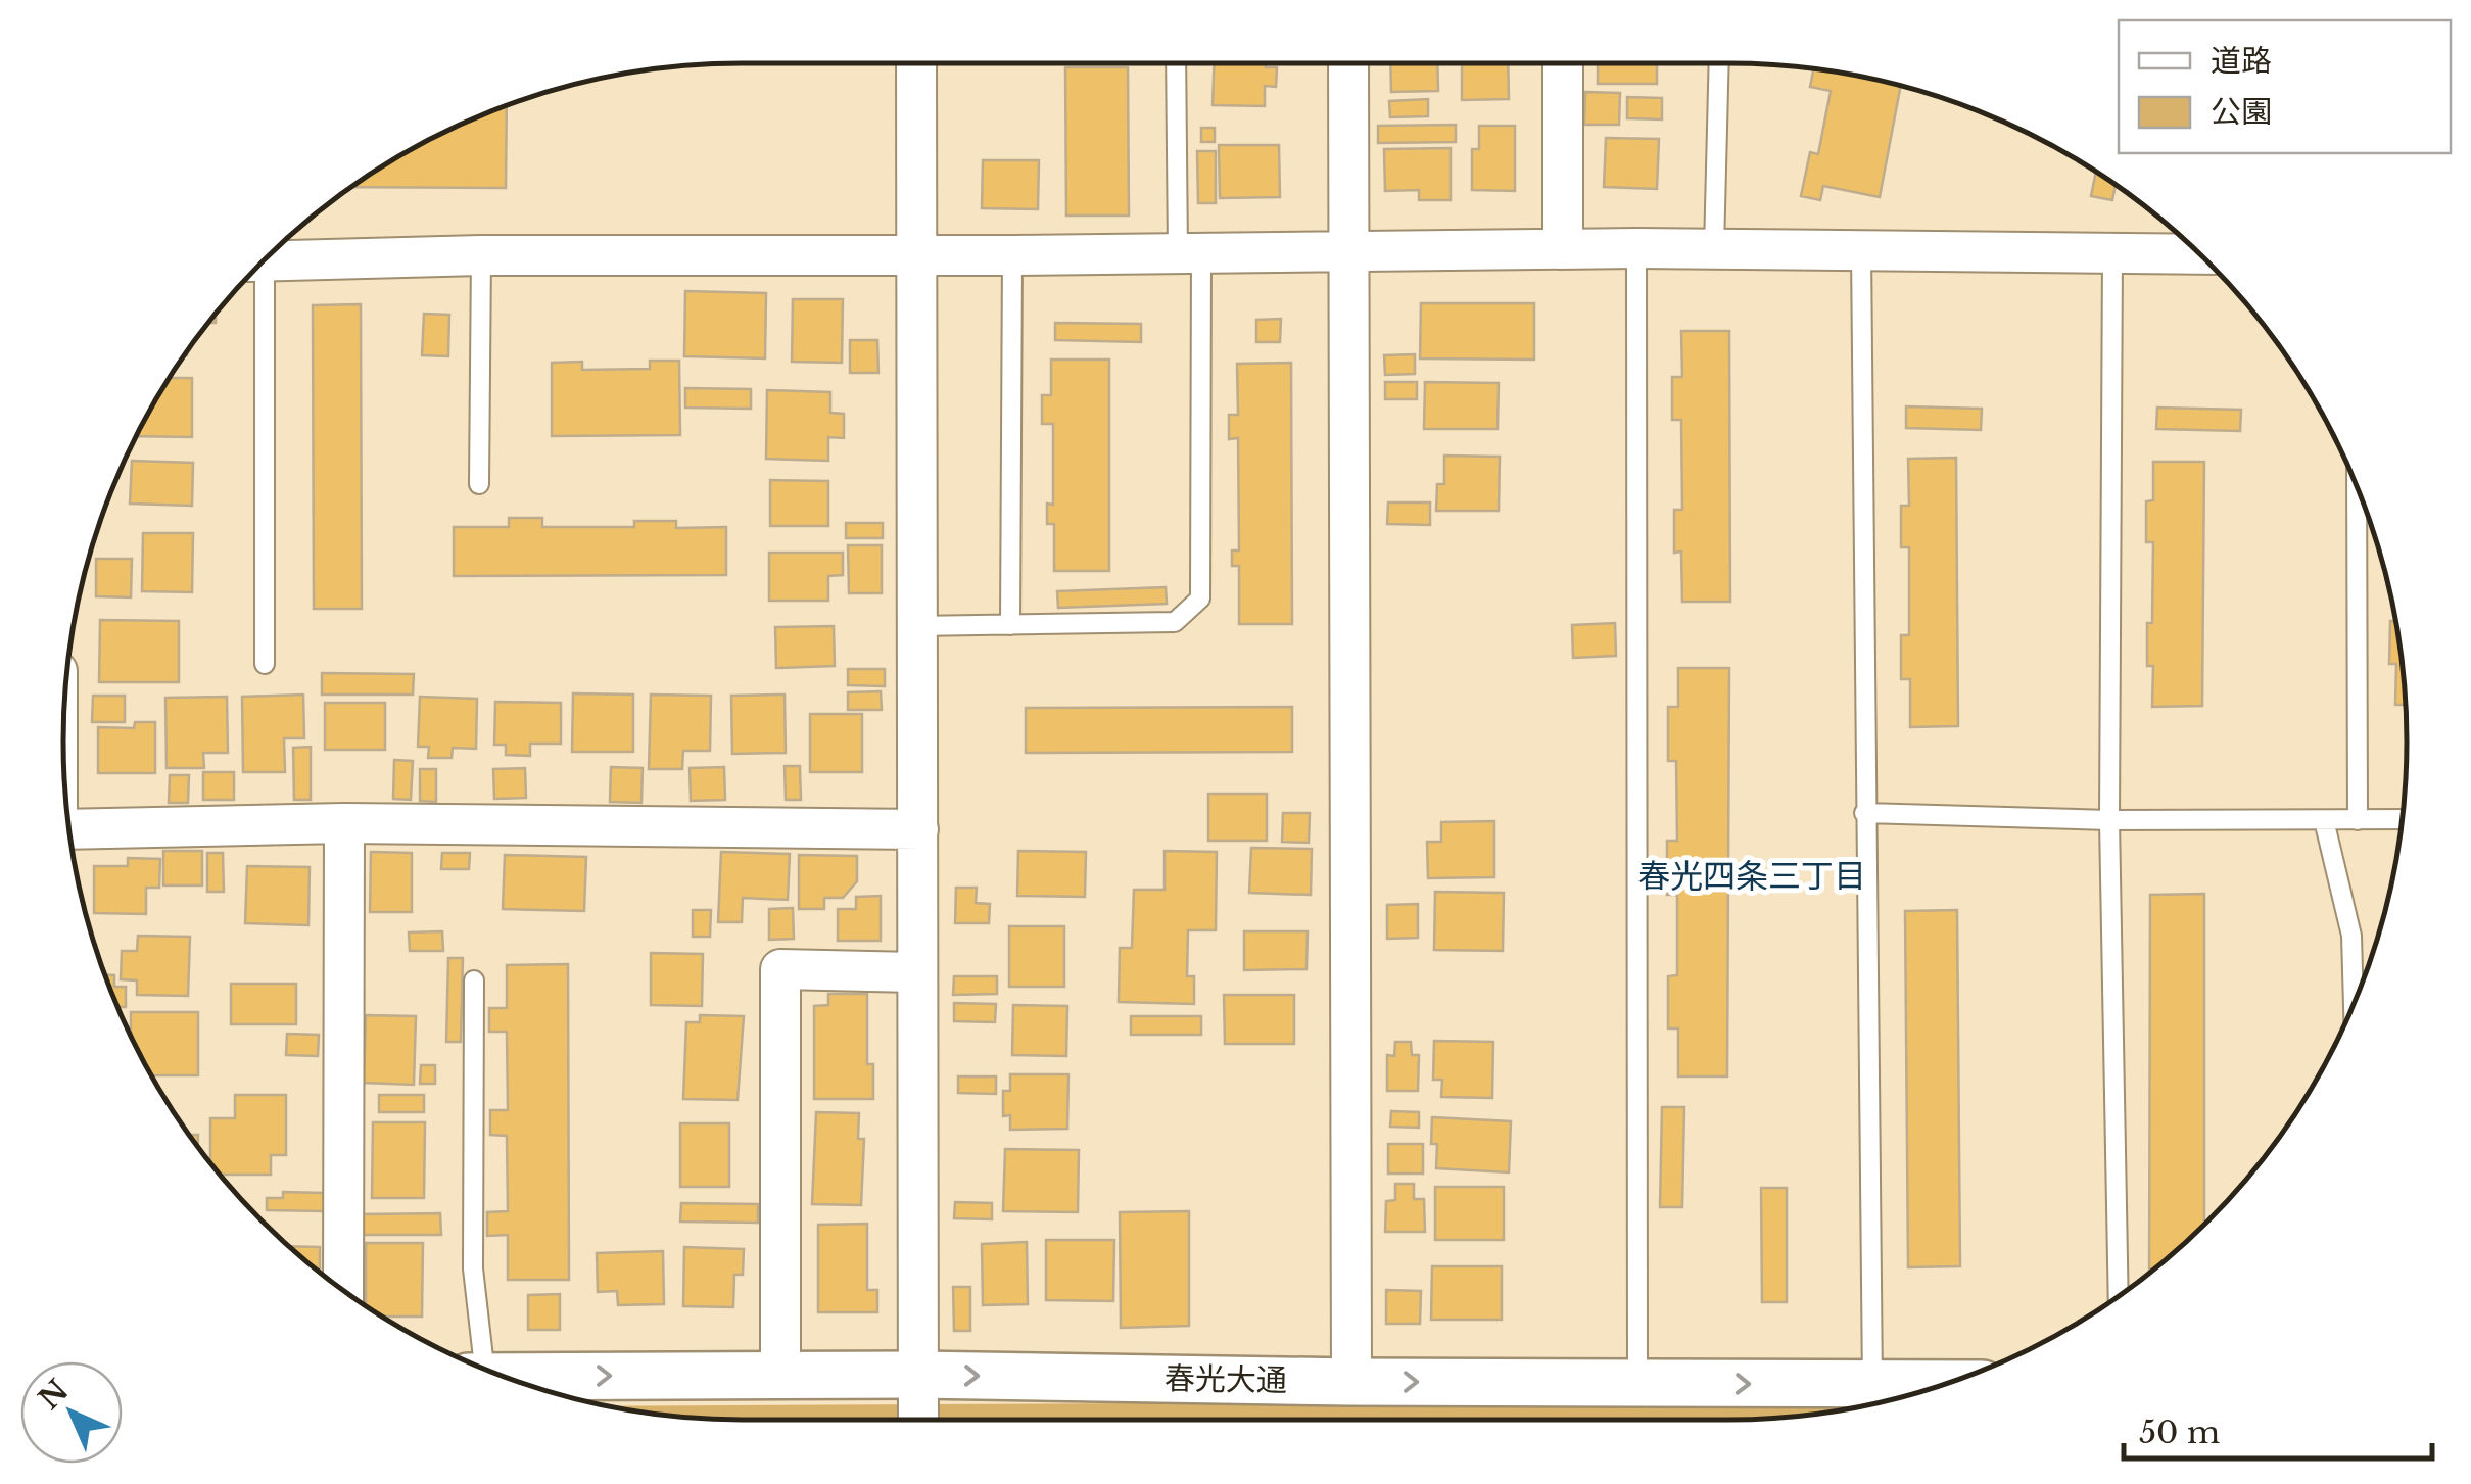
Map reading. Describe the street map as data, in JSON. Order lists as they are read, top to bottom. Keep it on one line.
{"streets":{"street":["春光大通"]},"one_way":["春光大通"],"districts":["春光四条三丁目"],"legend":["道路","公園"],"scale_bar":"50 m","north":"top left"}
